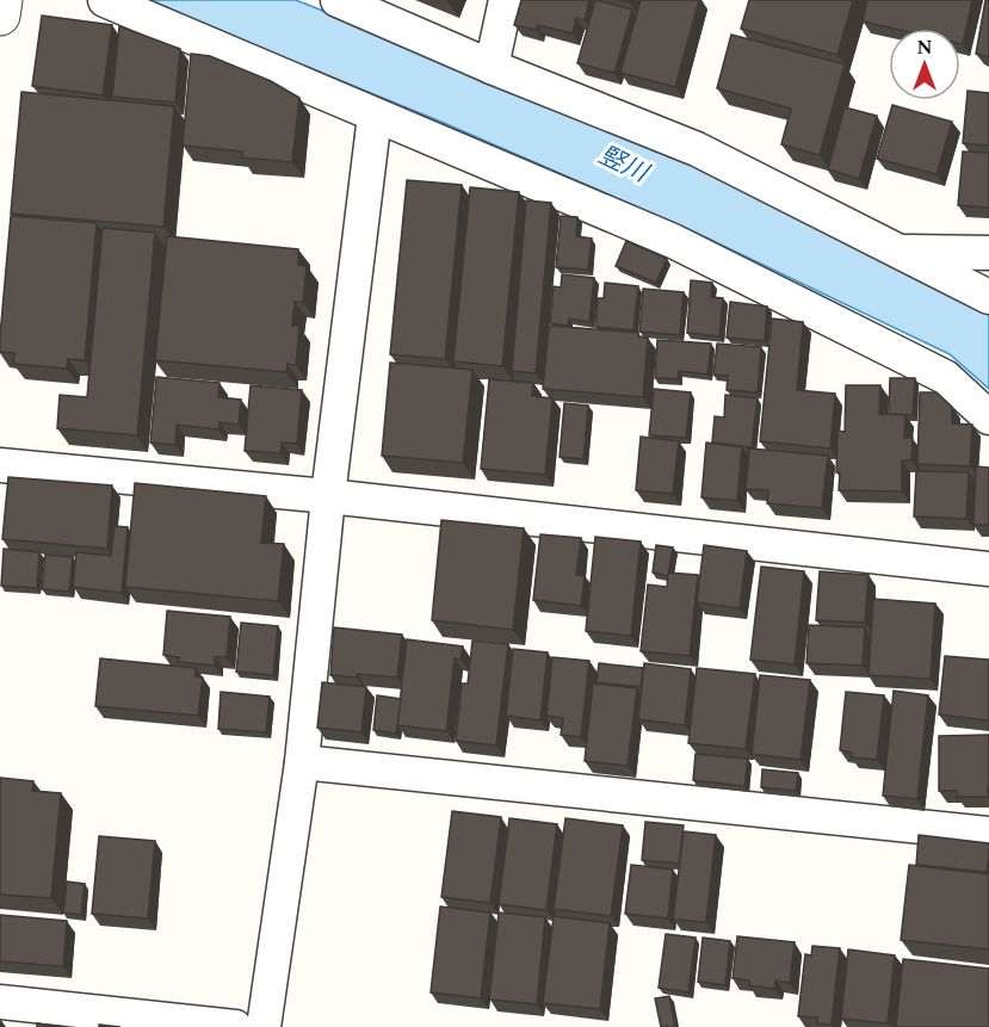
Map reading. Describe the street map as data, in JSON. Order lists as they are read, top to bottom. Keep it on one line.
{"water":["竪川"],"north":"top"}
